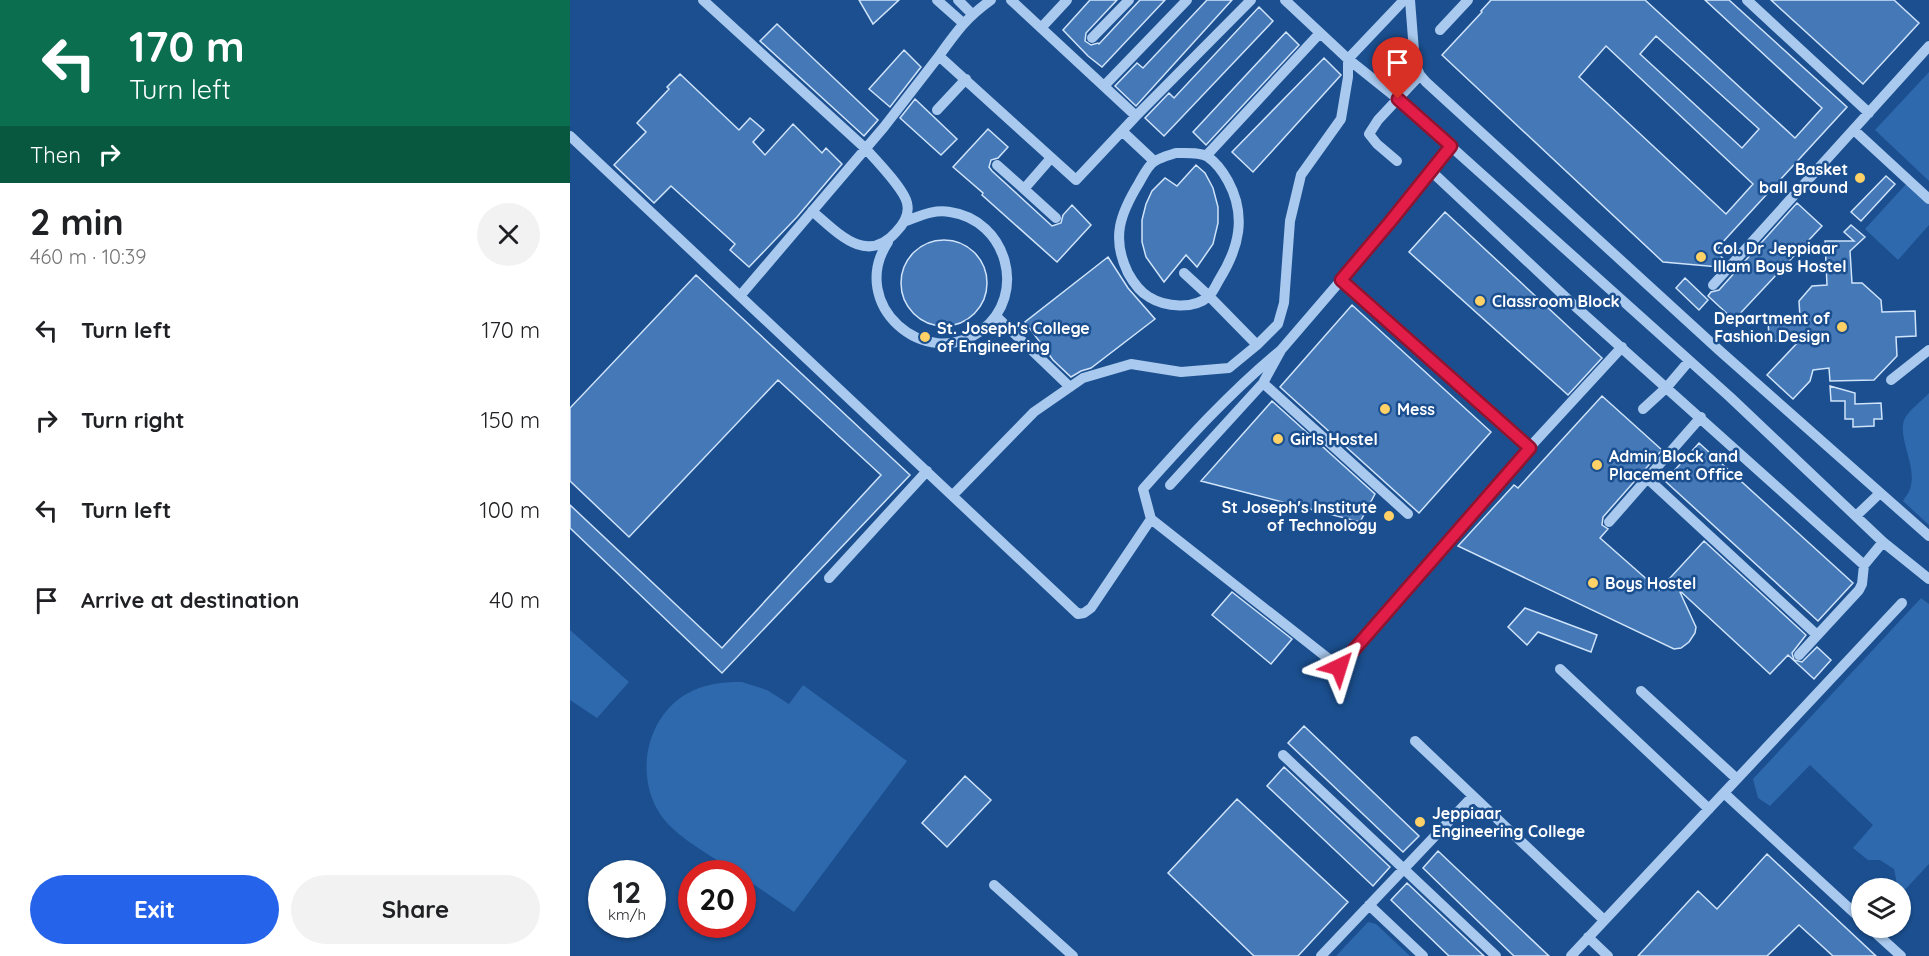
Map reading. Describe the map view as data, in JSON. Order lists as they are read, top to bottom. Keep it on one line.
{"places":["Basket ball ground","Col. Dr Jeppiaar Illam Boys Hostel","Classroom Block","Department of Fashion Design","St. Joseph's College of Engineering","Mess","Girls Hostel","Admin Block and Placement Office","St Joseph's Institute of Technology","Boys Hostel","Jeppiaar Engineering College"],"page":{"turn":["170 m","Turn left"],"then":"Then","heading":["2 min","460 m · 10:39"],"list":[{"name":"Turn left","value":"170 m"},{"name":"Turn right","value":"150 m"},{"name":"Turn left","value":"100 m"},{"name":"Arrive at destination","value":"40 m"}],"speed":"12 km/h","limit":"20","buttons":["Exit","Share"]}}
